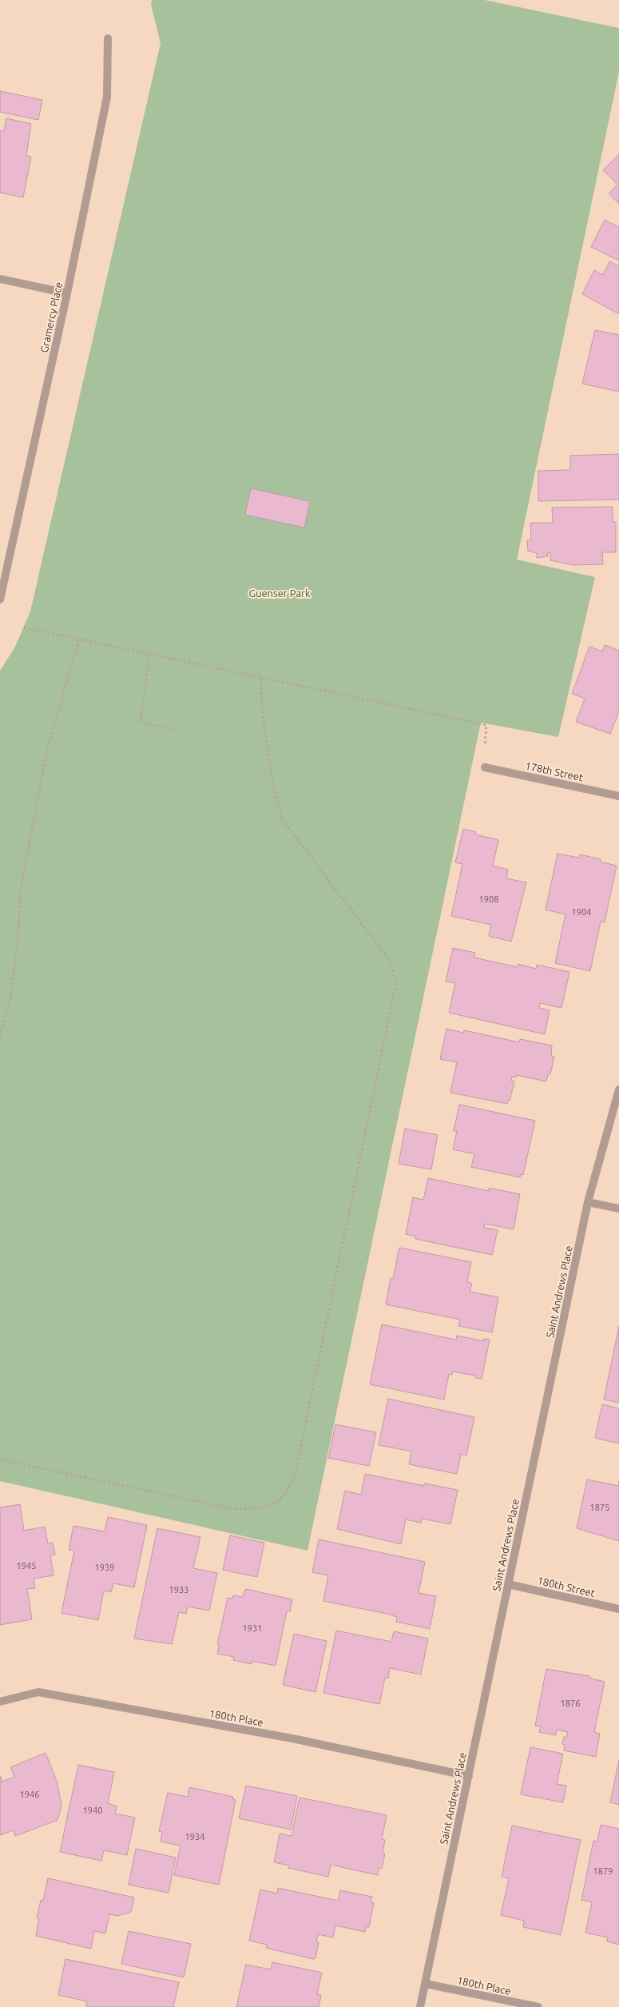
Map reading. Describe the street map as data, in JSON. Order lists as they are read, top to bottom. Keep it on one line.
{"streets":{"street":["Gramercy Place","178th Street","Saint Andrews Place","180th Street","180th Place"]},"crossings":[["Saint Andrews Place","180th Street"],["Saint Andrews Place","180th Place"]],"parks":["Guenser Park"],"house_numbers":["1908","1904","1875","1945","1939","1933","1931","1876","1946","1940","1934","1879"]}
